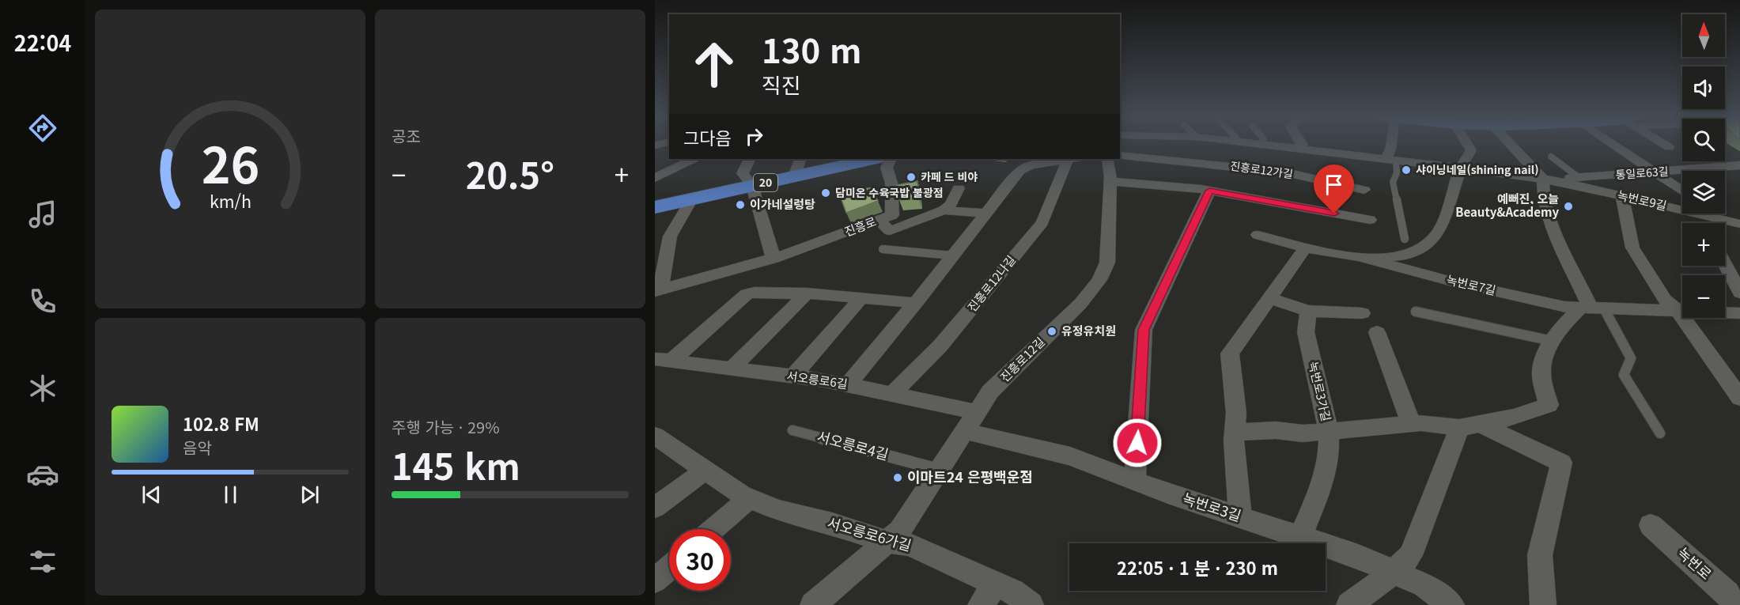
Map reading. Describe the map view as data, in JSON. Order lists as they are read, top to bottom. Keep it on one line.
{"streets":{"main road":["20"],"street":["진흥로12가길","통일로63길","녹번로9길","진흥로","진흥로12나길","녹번로7길","진흥로12길","서오릉로6길","녹번로3가길","녹번로3길","서오릉로6가길","녹번로"],"lane":["서오릉로4길"]},"crossings":[["통일로63길","녹번로9길"],["20","진흥로"],["진흥로12나길","서오릉로6길"],["진흥로12길","서오릉로6길"]],"places":["샤이닝네일(shining nail)","카페 드 비야","담미온 수육국밥 불광점","이가네설렁탕","예뻐진, 오늘 Beauty&Academy","유정유치원","이마트24 은평백운점"],"north":"top","page":{"tabs":"22:04","tile":["공조",["주행 가능 · 29%","145 km"]],"map_buttons":["+","−"],"turn":["130 m","직진"],"then":"그다음","heat":["−","20.5°","+"],"song":["102.8 FM","음악"],"limit":"30","trip":"22:05 · 1 분 · 230 m","gauge":["26","km/h"]}}
